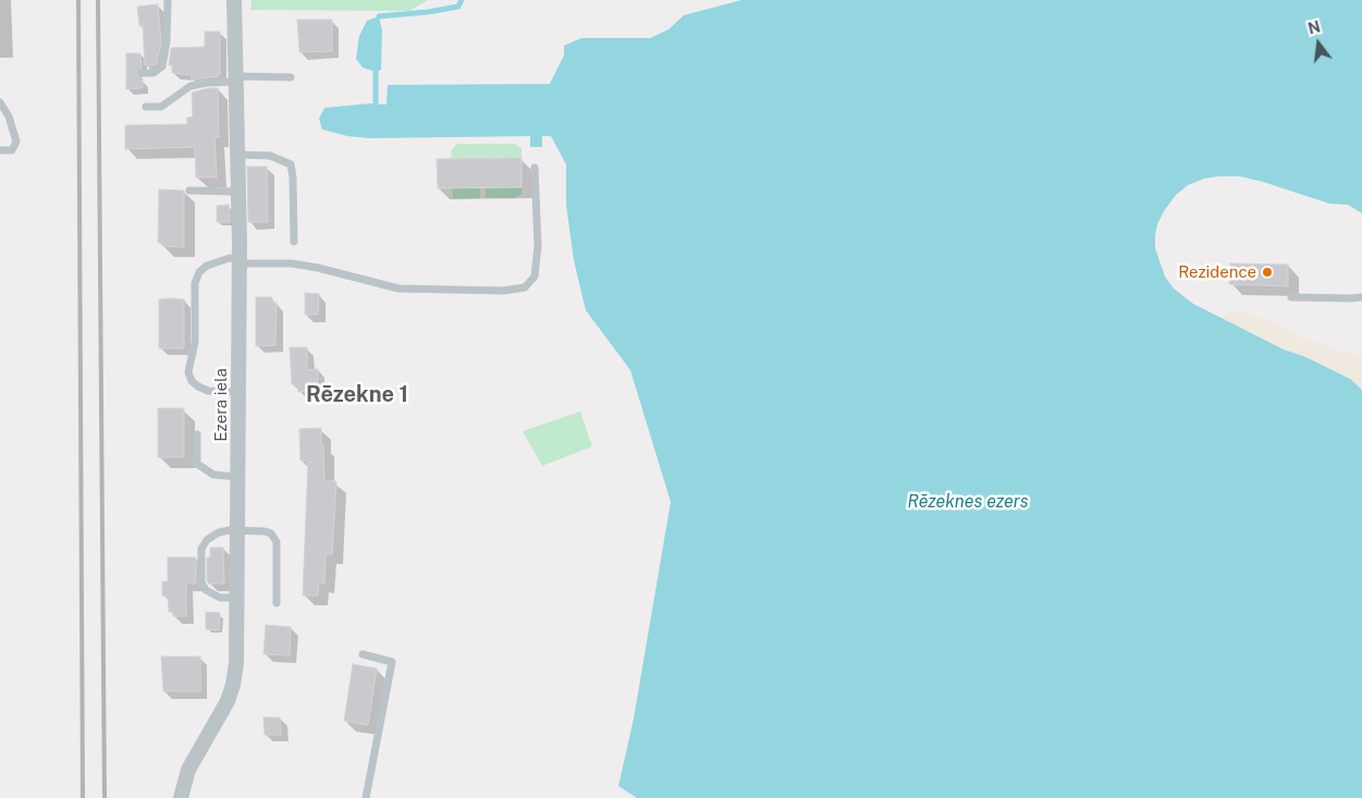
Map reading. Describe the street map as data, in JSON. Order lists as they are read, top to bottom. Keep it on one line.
{"streets":{"street":["Ezera iela"]},"districts":["Rēzekne 1"],"water":["Rēzeknes ezers"],"places":["Rezidence"],"north":"top"}
